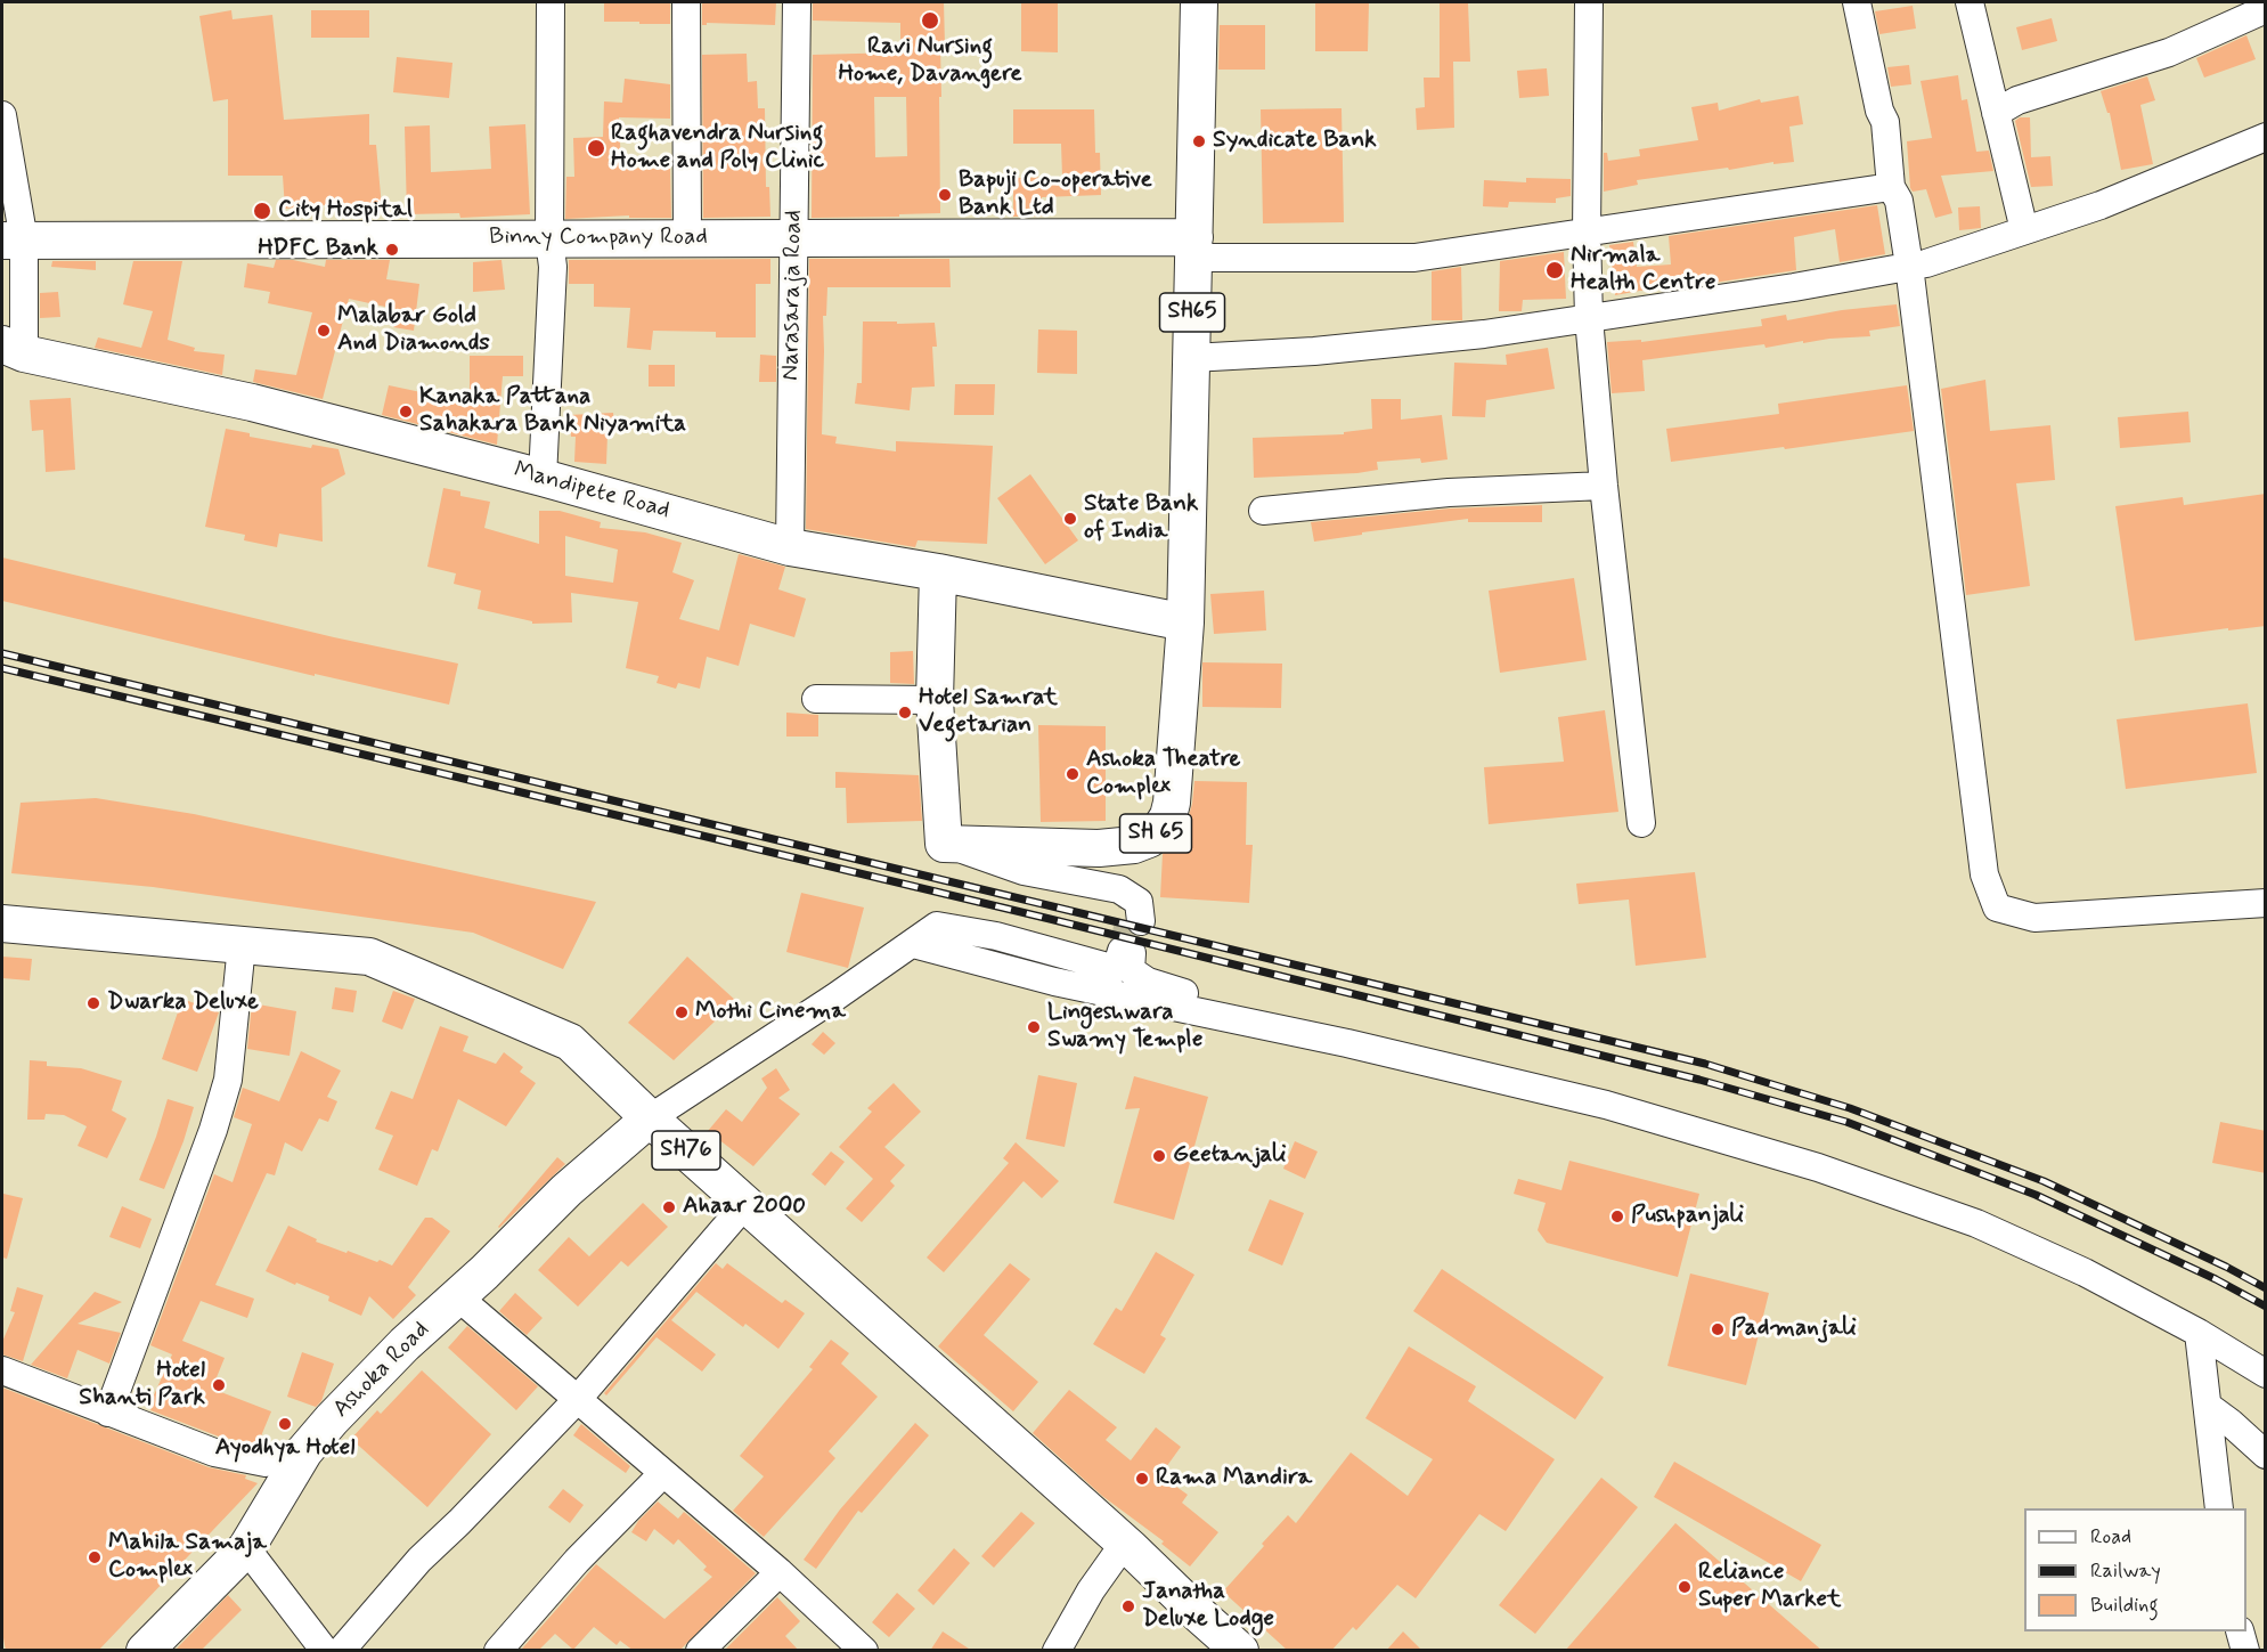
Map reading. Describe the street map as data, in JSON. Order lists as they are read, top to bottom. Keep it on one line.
{"streets":{"main road":["Binny Company Road","SH65","Mandipete Road","SH 65","SH76","Ashoka Road"],"street":["Narasaraja Road"]},"crossings":[["Binny Company Road","Narasaraja Road"],["Binny Company Road","SH65"],["Narasaraja Road","Mandipete Road"],["SH65","Mandipete Road"],["SH65","SH 65"],["Mandipete Road","SH 65"],["SH76","Ashoka Road"]],"places":["Ravi Nursing Home, Davangere","Syndicate Bank","Raghavendra Nursing Home and Poly Clinic","Bapuji Co-operative Bank Ltd","City Hospital","HDFC Bank","Nirmala Health Centre","Malabar Gold And Diamonds","Kanaka Pattana Sahakara Bank Niyamita","State Bank of India","Hotel Samrat Vegetarian","Ashoka Theatre Complex","Dwarka Deluxe","Mothi Cinema","Lingeshwara Swamy Temple","Geetanjali","Ahaar 2000","Pushpanjali","Padmanjali","Hotel Shanti Park","Ayodhya Hotel","Rama Mandira","Mahila Samaja Complex","Reliance Super Market","Janatha Deluxe Lodge"],"legend":["Road","Railway","Building"]}
